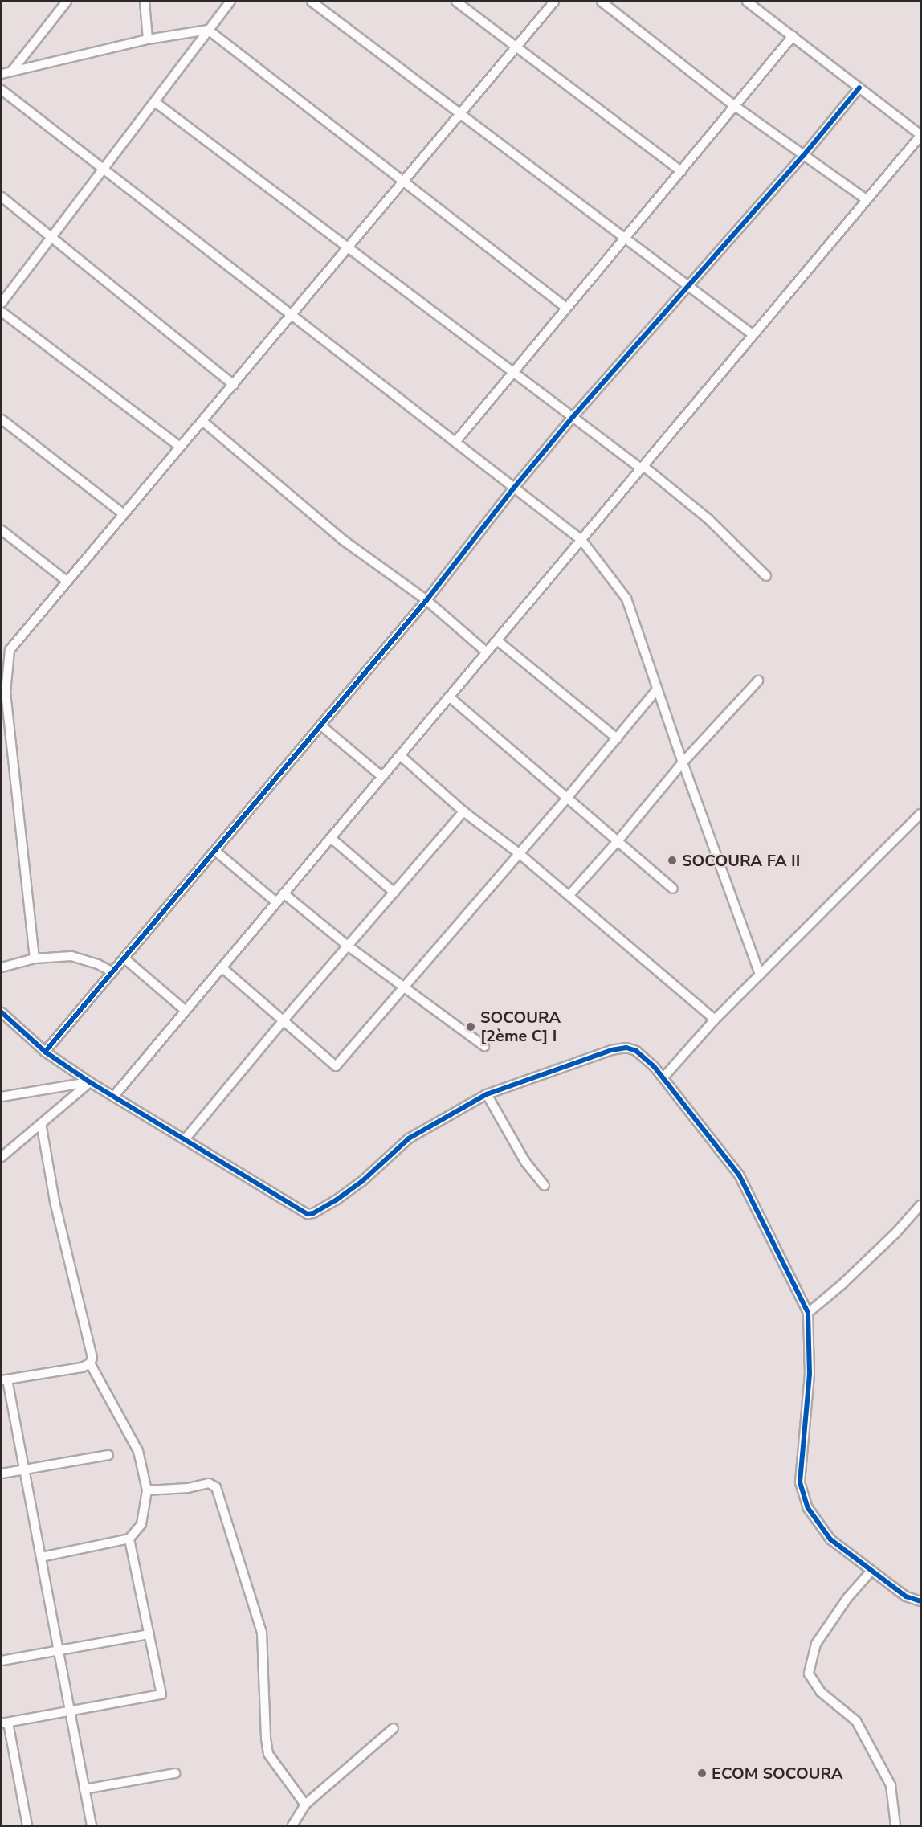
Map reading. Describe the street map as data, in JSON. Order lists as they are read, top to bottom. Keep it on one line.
{"places":["SOCOURA FA II","SOCOURA [2ème C] I","ECOM SOCOURA"]}
